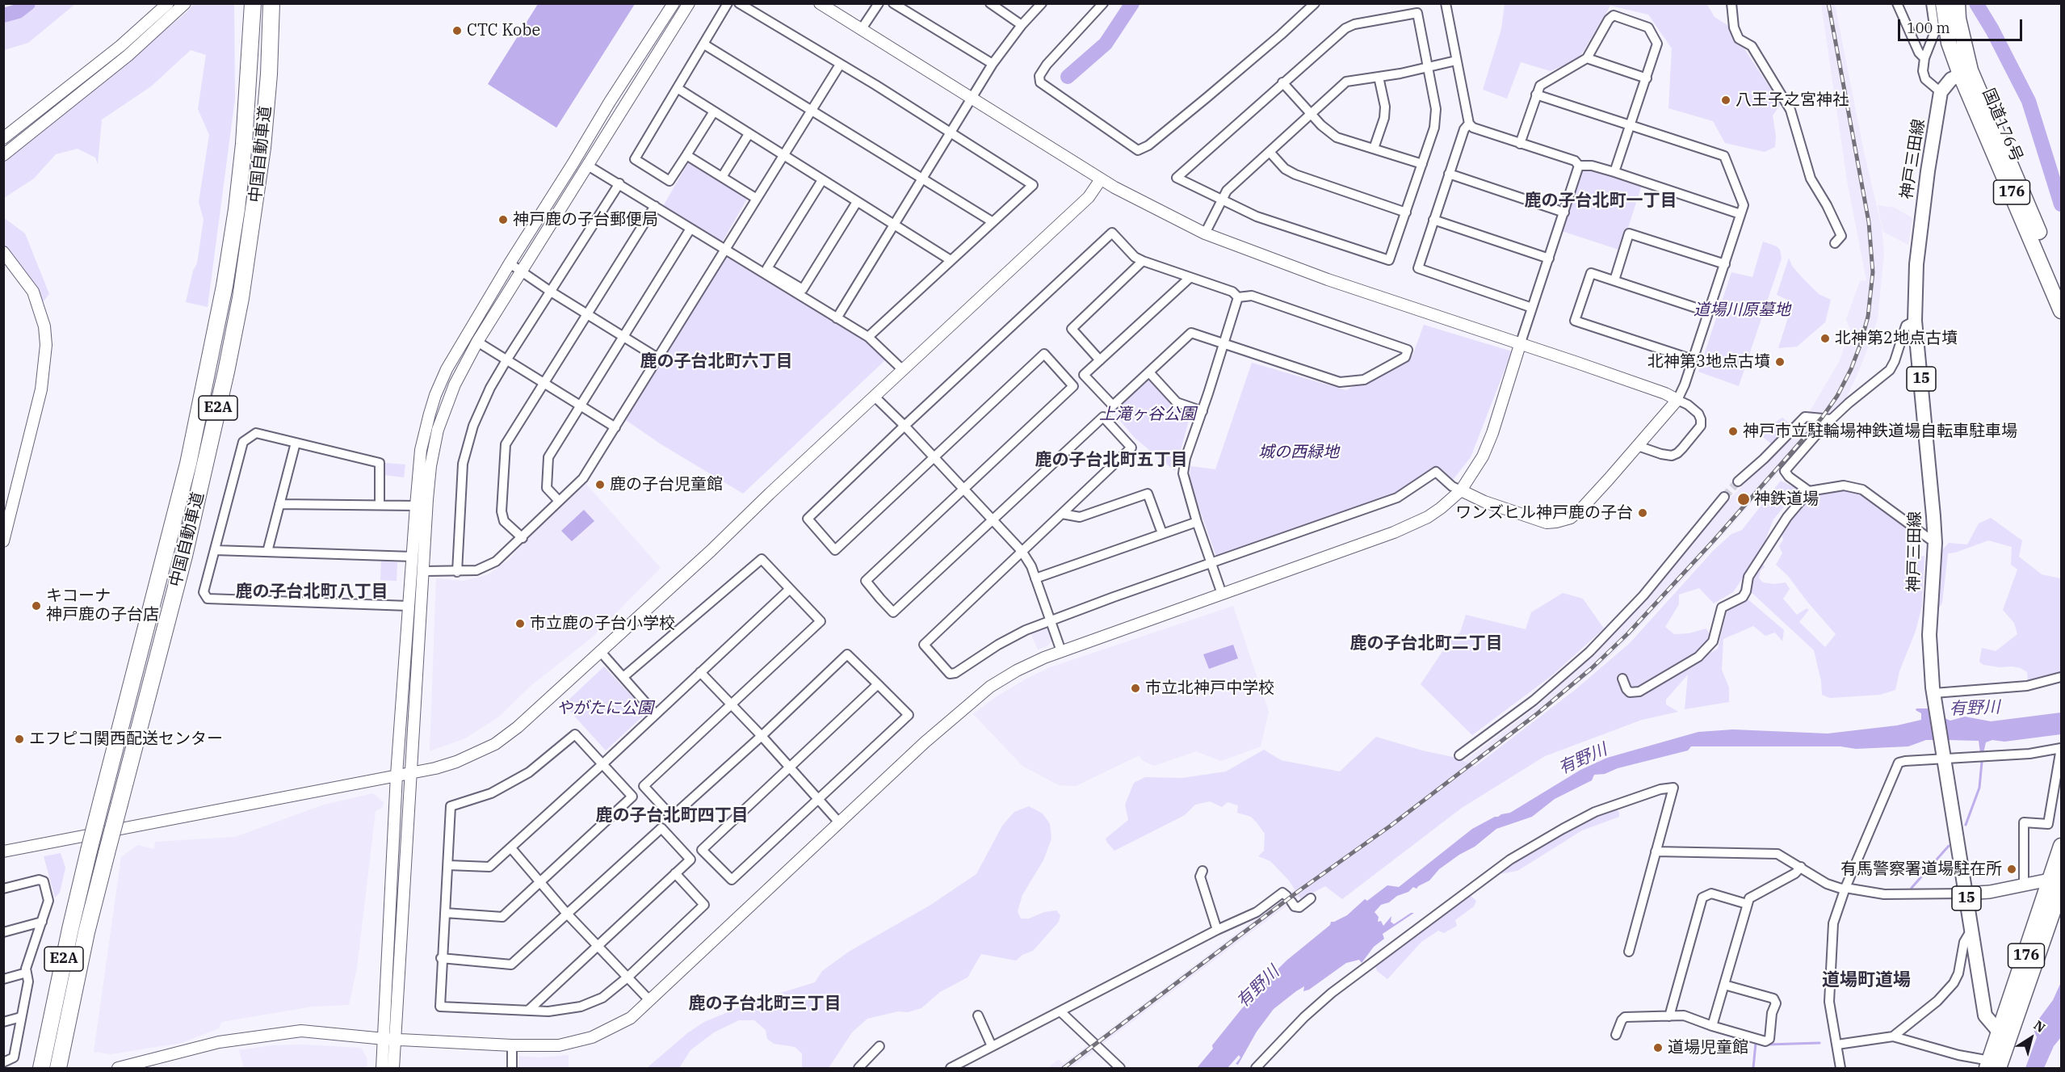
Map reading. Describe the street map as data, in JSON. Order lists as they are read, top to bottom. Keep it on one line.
{"streets":{"highway":["国道176号","中国自動車道","176","E2A"],"main road":["神戸三田線","15"]},"crossings":[["神戸三田線","176"]],"districts":["鹿の子台北町一丁目","鹿の子台北町六丁目","鹿の子台北町五丁目","鹿の子台北町八丁目","鹿の子台北町二丁目","鹿の子台北町四丁目","道場町道場","鹿の子台北町三丁目"],"water":["有野川"],"parks":["道場川原墓地","上滝ヶ谷公園","城の西緑地","やがたに公園"],"places":["CTC Kobe","八王子之宮神社","神戸鹿の子台郵便局","北神第2地点古墳","北神第3地点古墳","神戸市立駐輪場神鉄道場自転車駐車場","鹿の子台児童館","神鉄道場","ワンズヒル神戸鹿の子台","キコーナ 神戸鹿の子台店","市立鹿の子台小学校","市立北神戸中学校","エフピコ関西配送センター","有馬警察署道場駐在所","道場児童館"],"scale_bar":"100 m","north":"top right"}
